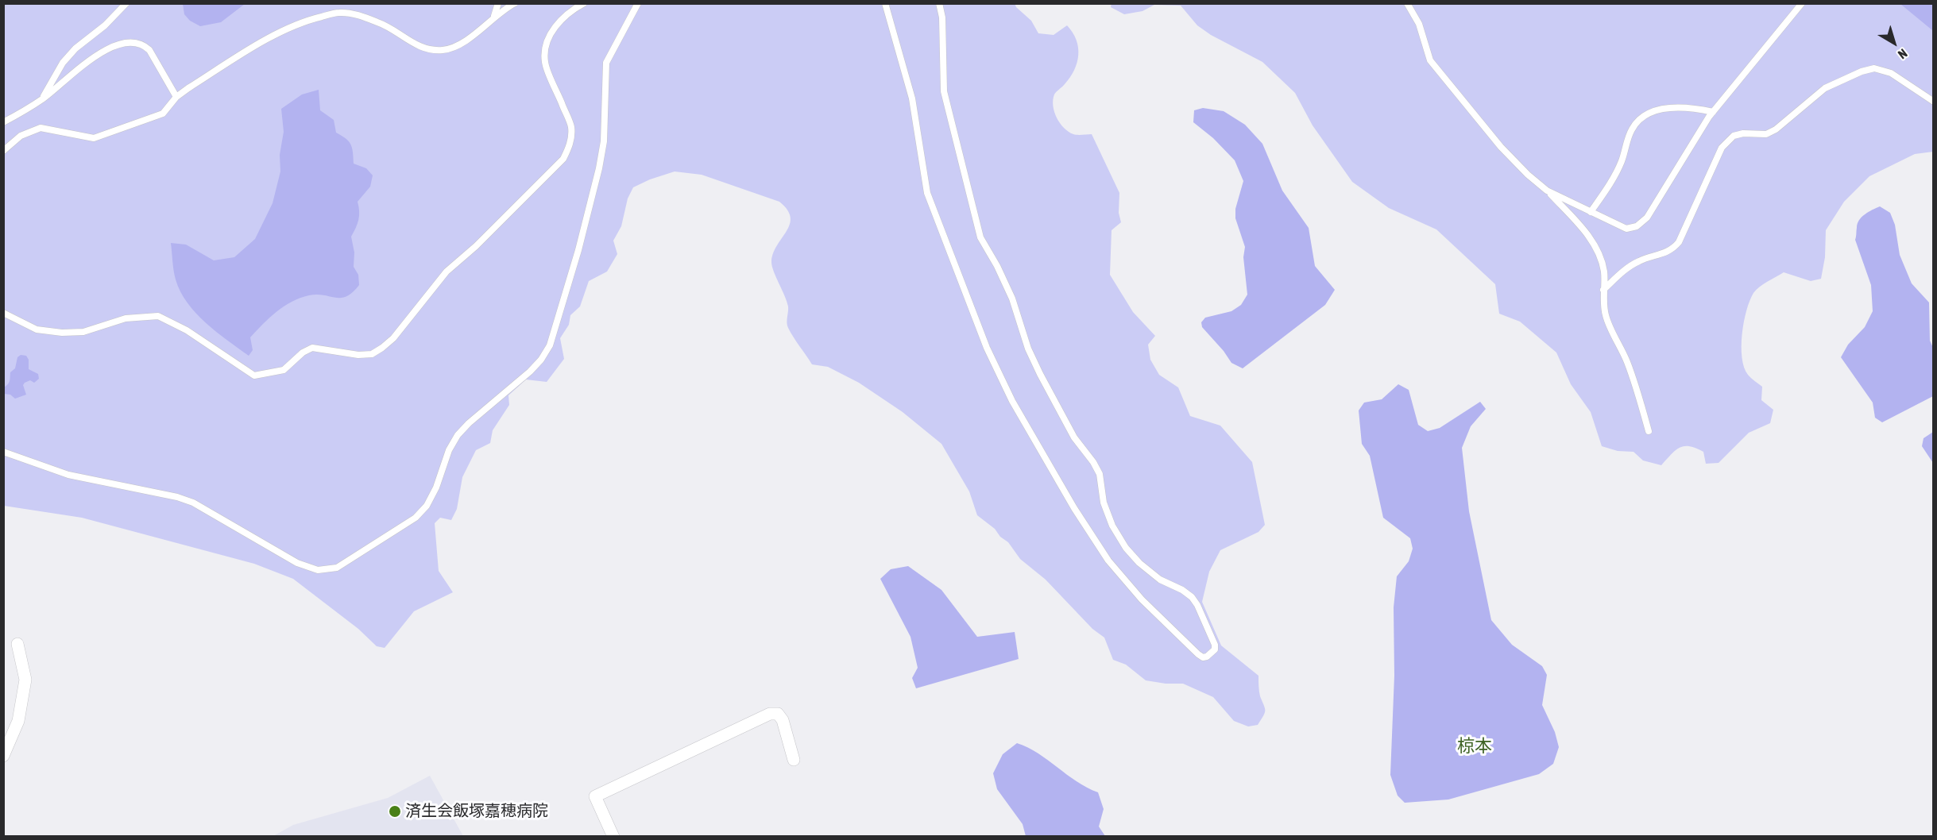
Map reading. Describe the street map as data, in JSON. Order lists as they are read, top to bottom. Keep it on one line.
{"districts":["椋本"],"places":["済生会飯塚嘉穂病院"],"north":"bottom right"}
